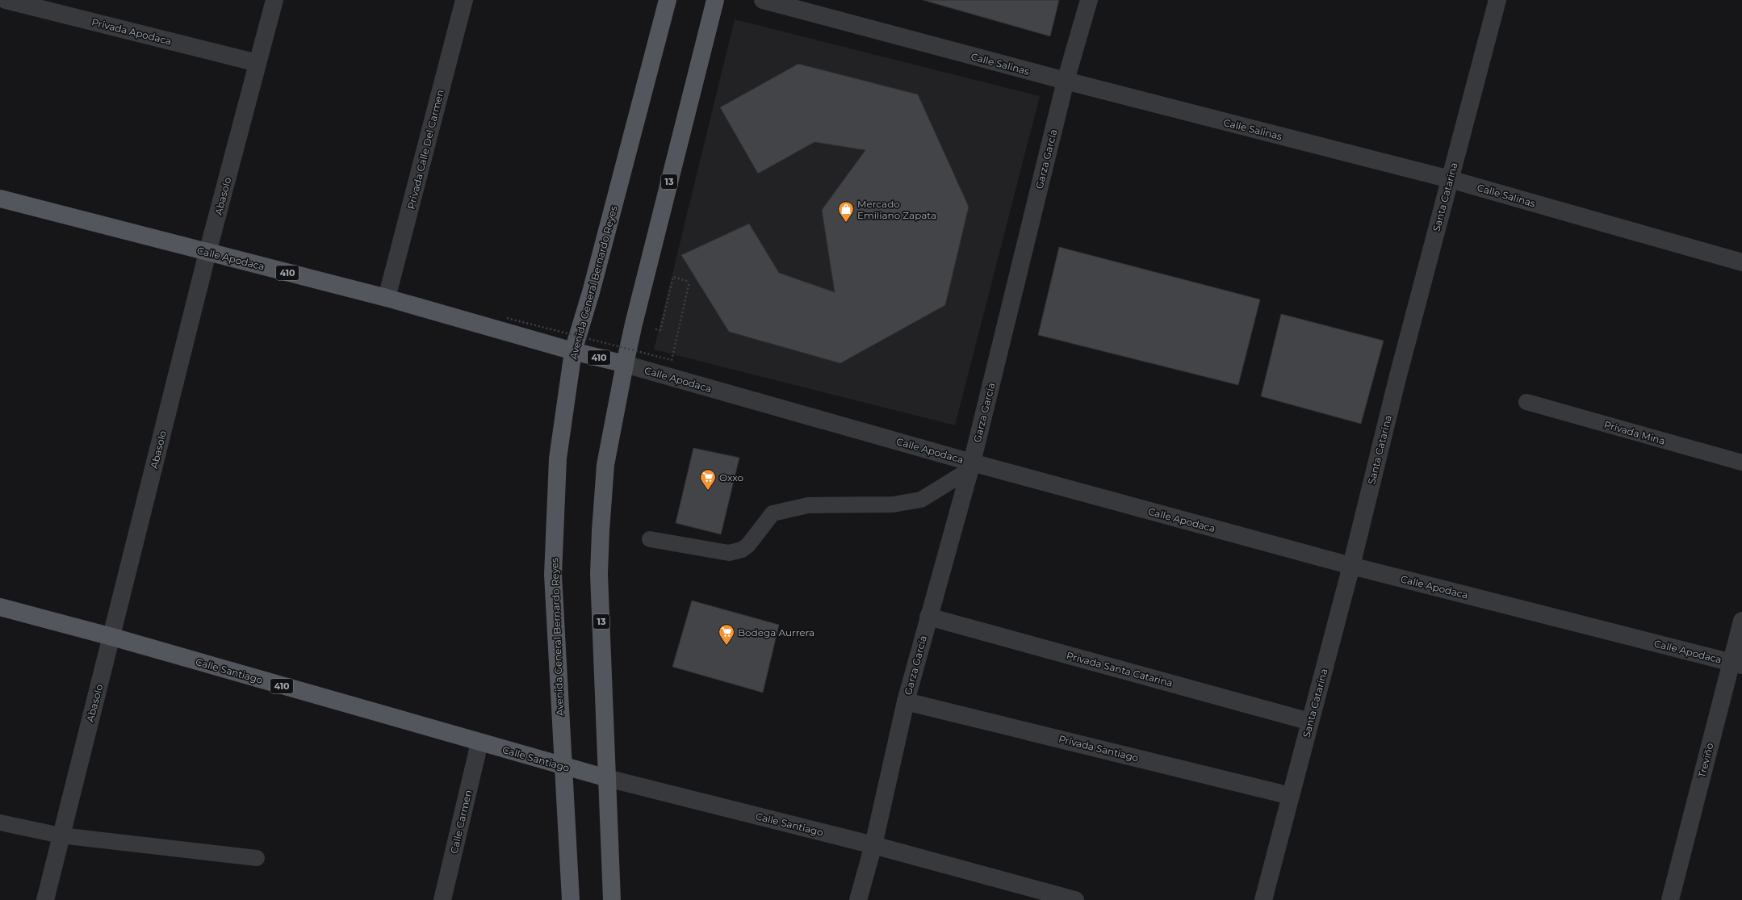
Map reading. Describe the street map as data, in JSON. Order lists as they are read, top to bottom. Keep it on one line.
{"streets":{"main road":["13","Calle Apodaca","410","Avenida General Bernardo Reyes","Calle Santiago"],"street":["Privada Apodaca","Calle Salinas","Privada Calle Del Carmen","Garza García","Abasolo","Santa Catarina","Privada Santa Catarina","Privada Santiago","Treviño","Calle Carmen"],"lane":["Privada Mina"]},"crossings":[["Privada Apodaca","Abasolo"],["Calle Salinas","Garza García"],["Calle Salinas","Santa Catarina"],["Privada Calle Del Carmen","Calle Apodaca"],["Garza García","Calle Apodaca"],["Garza García","Privada Santa Catarina"],["Garza García","Calle Santiago"],["Garza García","Privada Santiago"],["13","Calle Apodaca"],["13","410"],["13","Calle Santiago"],["Abasolo","Calle Apodaca"],["Abasolo","Calle Santiago"],["Santa Catarina","Calle Apodaca"],["Santa Catarina","Privada Santa Catarina"],["Santa Catarina","Privada Santiago"],["Calle Apodaca","410"],["Calle Apodaca","Avenida General Bernardo Reyes"],["Calle Apodaca","Treviño"],["410","Avenida General Bernardo Reyes"],["Avenida General Bernardo Reyes","Calle Santiago"],["Calle Santiago","Calle Carmen"]],"places":{"shop":["Mercado Emiliano Zapata"],"supermarket":["Oxxo","Bodega Aurrera"]}}
